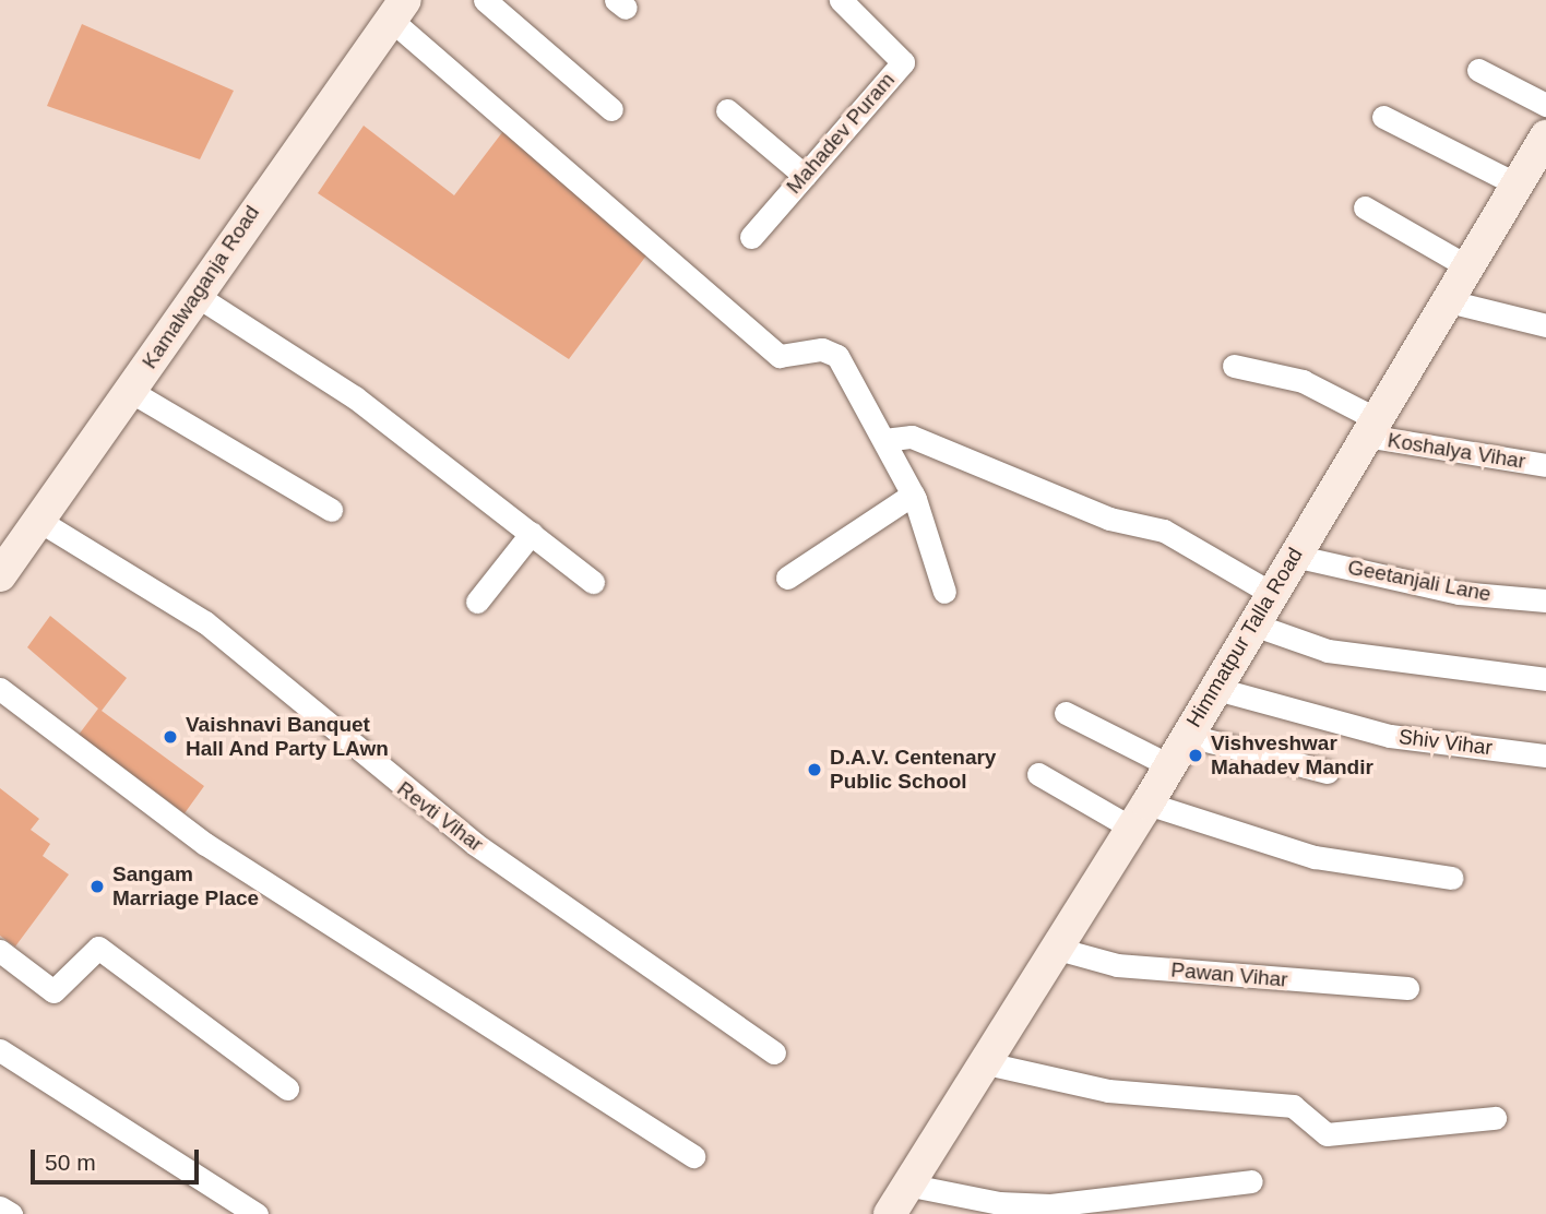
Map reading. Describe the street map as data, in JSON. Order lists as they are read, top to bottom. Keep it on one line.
{"streets":{"street":["Mahadev Puram","Kamalwaganja Road","Koshalya Vihar","Geetanjali Lane","Himmatpur Talla Road","Shiv Vihar","Revti Vihar","Pawan Vihar"]},"crossings":[["Kamalwaganja Road","Revti Vihar"],["Koshalya Vihar","Himmatpur Talla Road"],["Geetanjali Lane","Himmatpur Talla Road"],["Himmatpur Talla Road","Shiv Vihar"],["Himmatpur Talla Road","Pawan Vihar"]],"places":["Vaishnavi Banquet Hall And Party LAwn","Vishveshwar Mahadev Mandir","D.A.V. Centenary Public School","Sangam Marriage Place"],"scale_bar":"50 m"}
